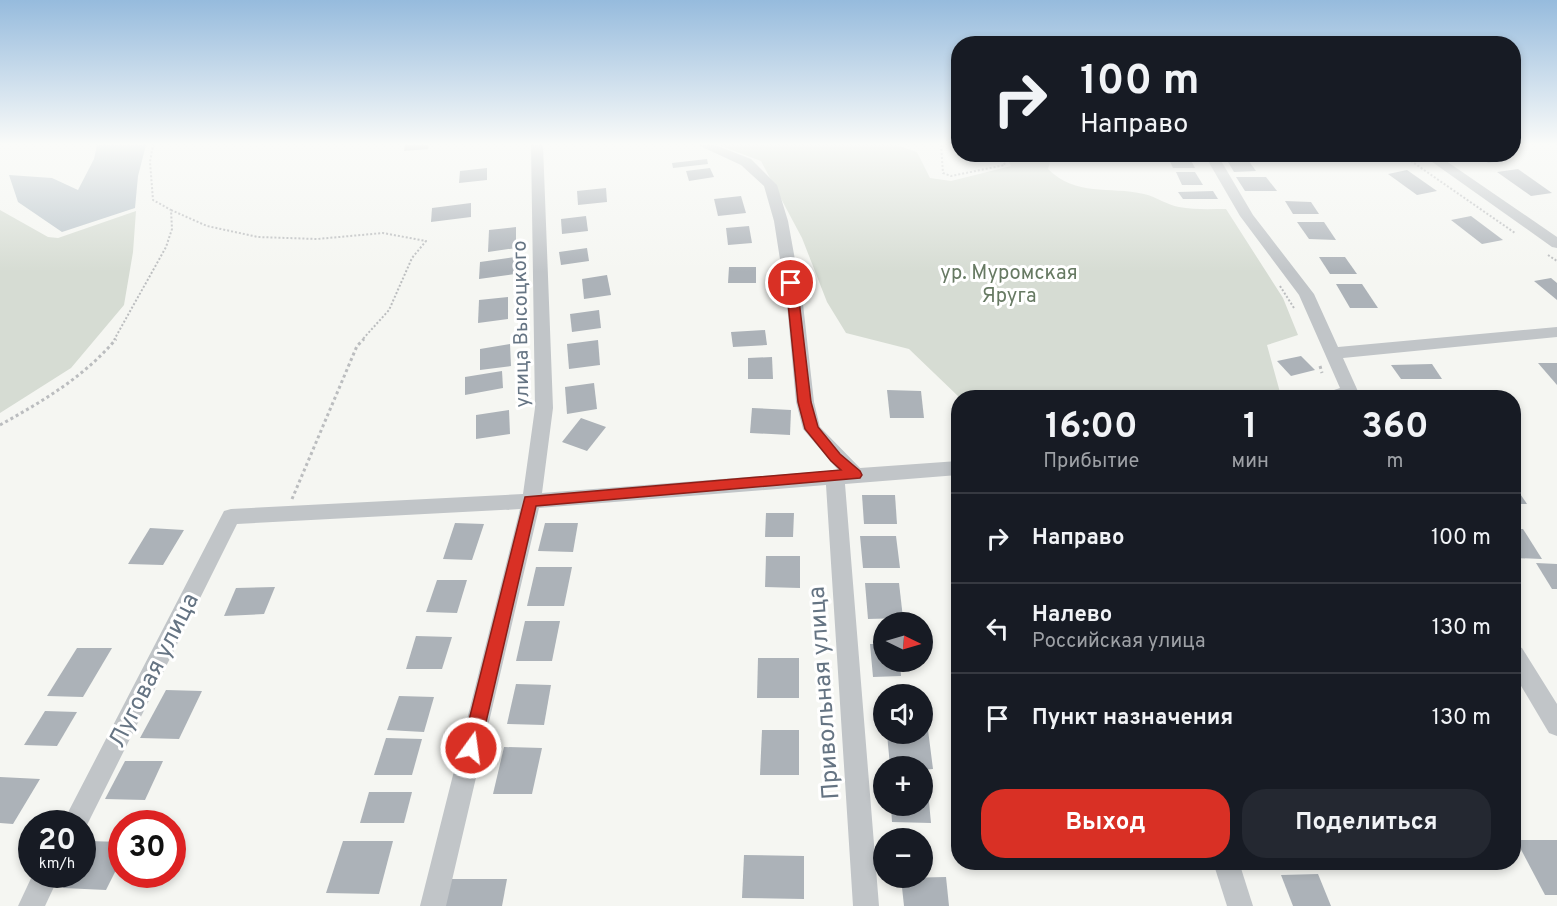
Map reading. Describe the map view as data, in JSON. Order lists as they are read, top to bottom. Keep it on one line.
{"streets":{"street":["улица Высоцкого","Луговая улица","Привольная улица"]},"parks":["ур. Муромская Яруга"],"north":"right","page":{"turn":["100 m","Направо"],"eta":["16:00","Прибытие","1","мин","360","m"],"list":[{"name":"Направо","value":"100 m"},{"name":"Налево","note":"Российская улица","value":"130 m"},{"name":"Пункт назначения","value":"130 m"}],"map_buttons":["+","−"],"buttons":["Выход","Поделиться"],"speed":"20 km/h","limit":"30"}}
